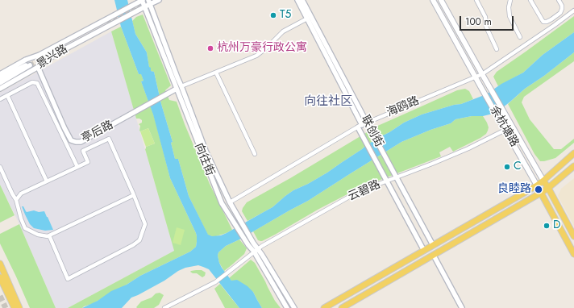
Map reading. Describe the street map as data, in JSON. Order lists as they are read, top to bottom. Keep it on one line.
{"streets":{"main road":["余杭塘路"],"street":["景兴路","海鸥路","联创街","亭后路","向往街","云碧路"]},"crossings":[["景兴路","亭后路"],["景兴路","向往街"],["海鸥路","余杭塘路"],["海鸥路","联创街"],["海鸥路","向往街"],["余杭塘路","云碧路"],["联创街","云碧路"],["亭后路","向往街"],["向往街","云碧路"]],"districts":["向往社区"],"places":["T5","杭州万豪行政公寓","C","良睦路","D"],"scale_bar":"100 m"}
